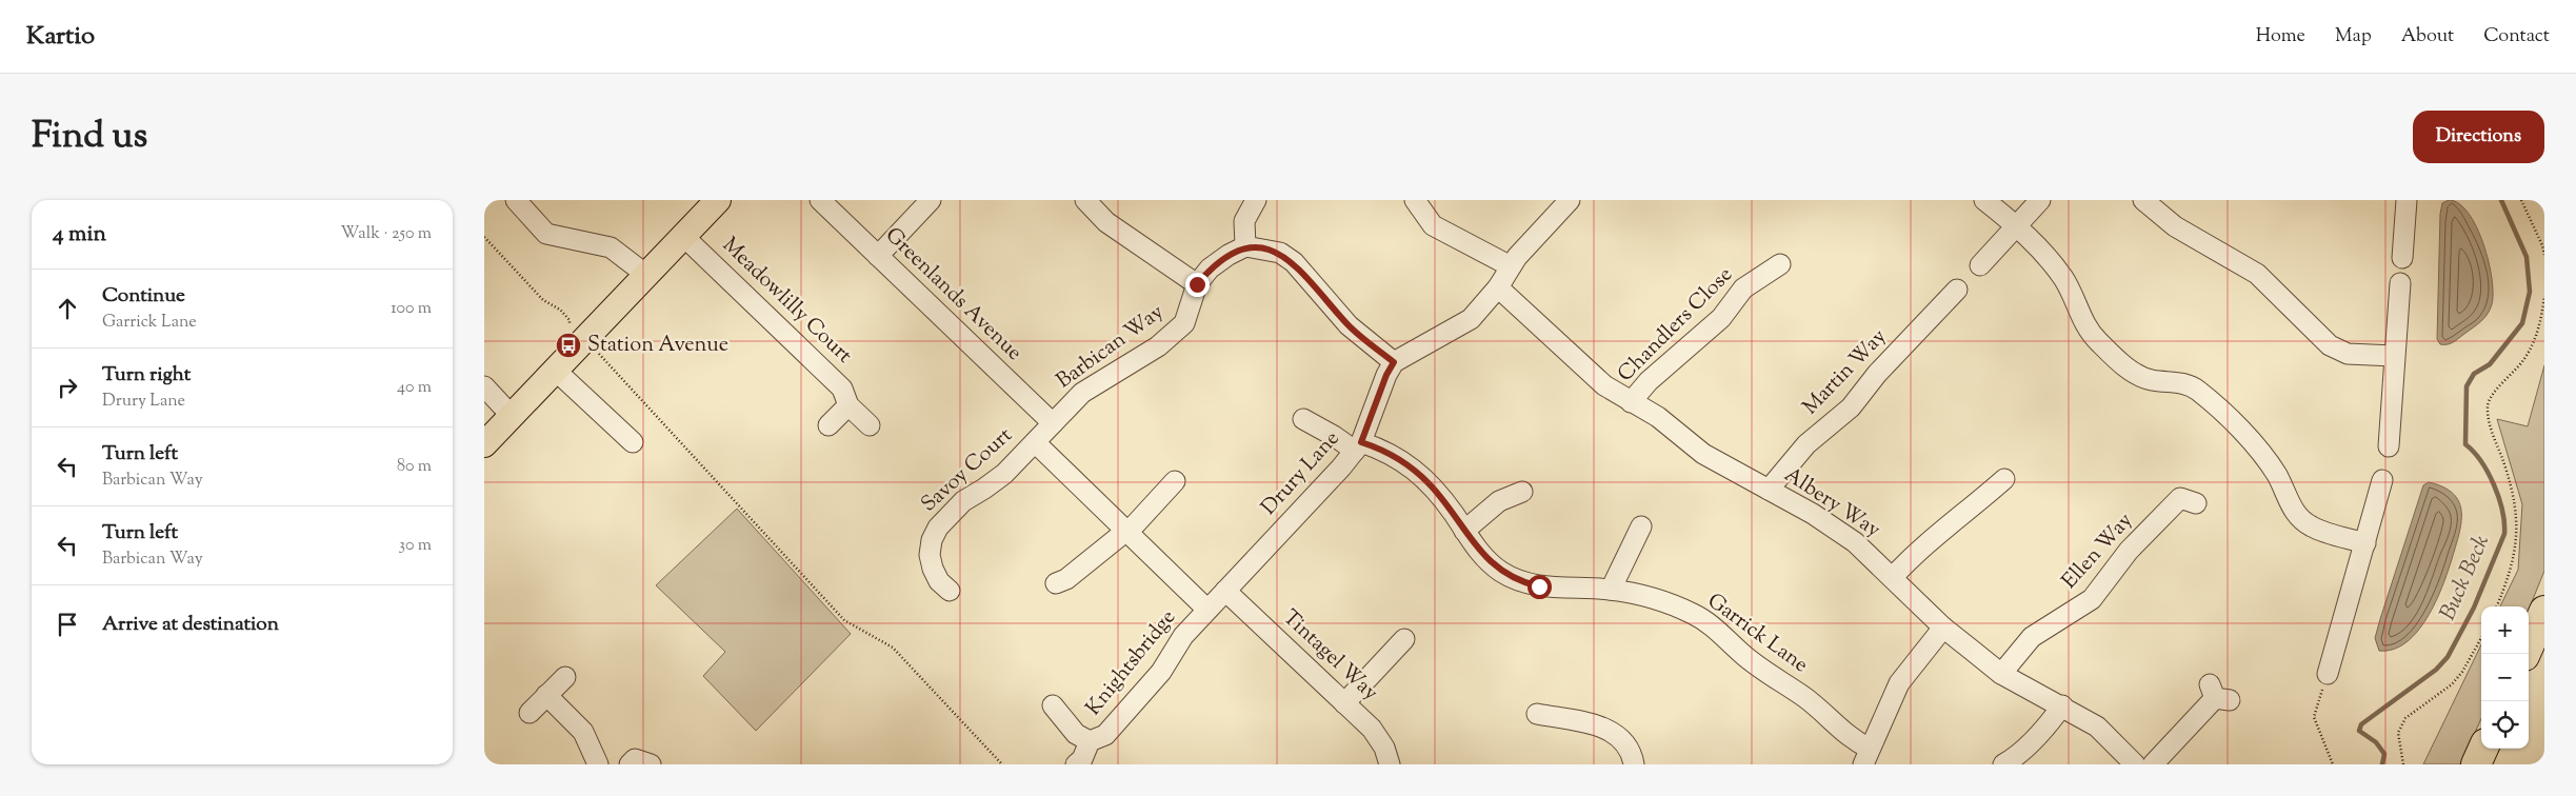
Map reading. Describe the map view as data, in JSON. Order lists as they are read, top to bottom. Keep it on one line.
{"streets":{"street":["Greenlands Avenue","Meadowlilly Court","Chandlers Close","Barbican Way","Martin Way","Savoy Court","Drury Lane","Albery Way","Ellen Way","Garrick Lane","Tintagel Way","Knightsbridge"]},"crossings":[["Greenlands Avenue","Barbican Way"],["Chandlers Close","Albery Way"],["Barbican Way","Savoy Court"],["Martin Way","Albery Way"],["Drury Lane","Garrick Lane"],["Drury Lane","Tintagel Way"],["Drury Lane","Knightsbridge"],["Albery Way","Ellen Way"]],"water":["Buck Beck"],"places":{"bus stop":["Station Avenue"]},"page":{"header":"Kartio","nav":["Home","Map","About","Contact"],"title":"Find us","buttons":"Directions","heading":["4 min","Walk · 250 m"],"list":[["Continue","Garrick Lane","100 m"],["Turn right","Drury Lane","40 m"],["Turn left","Barbican Way","80 m"],["Turn left","Barbican Way","30 m"],"Arrive at destination"],"map_buttons":["+","−"]}}
